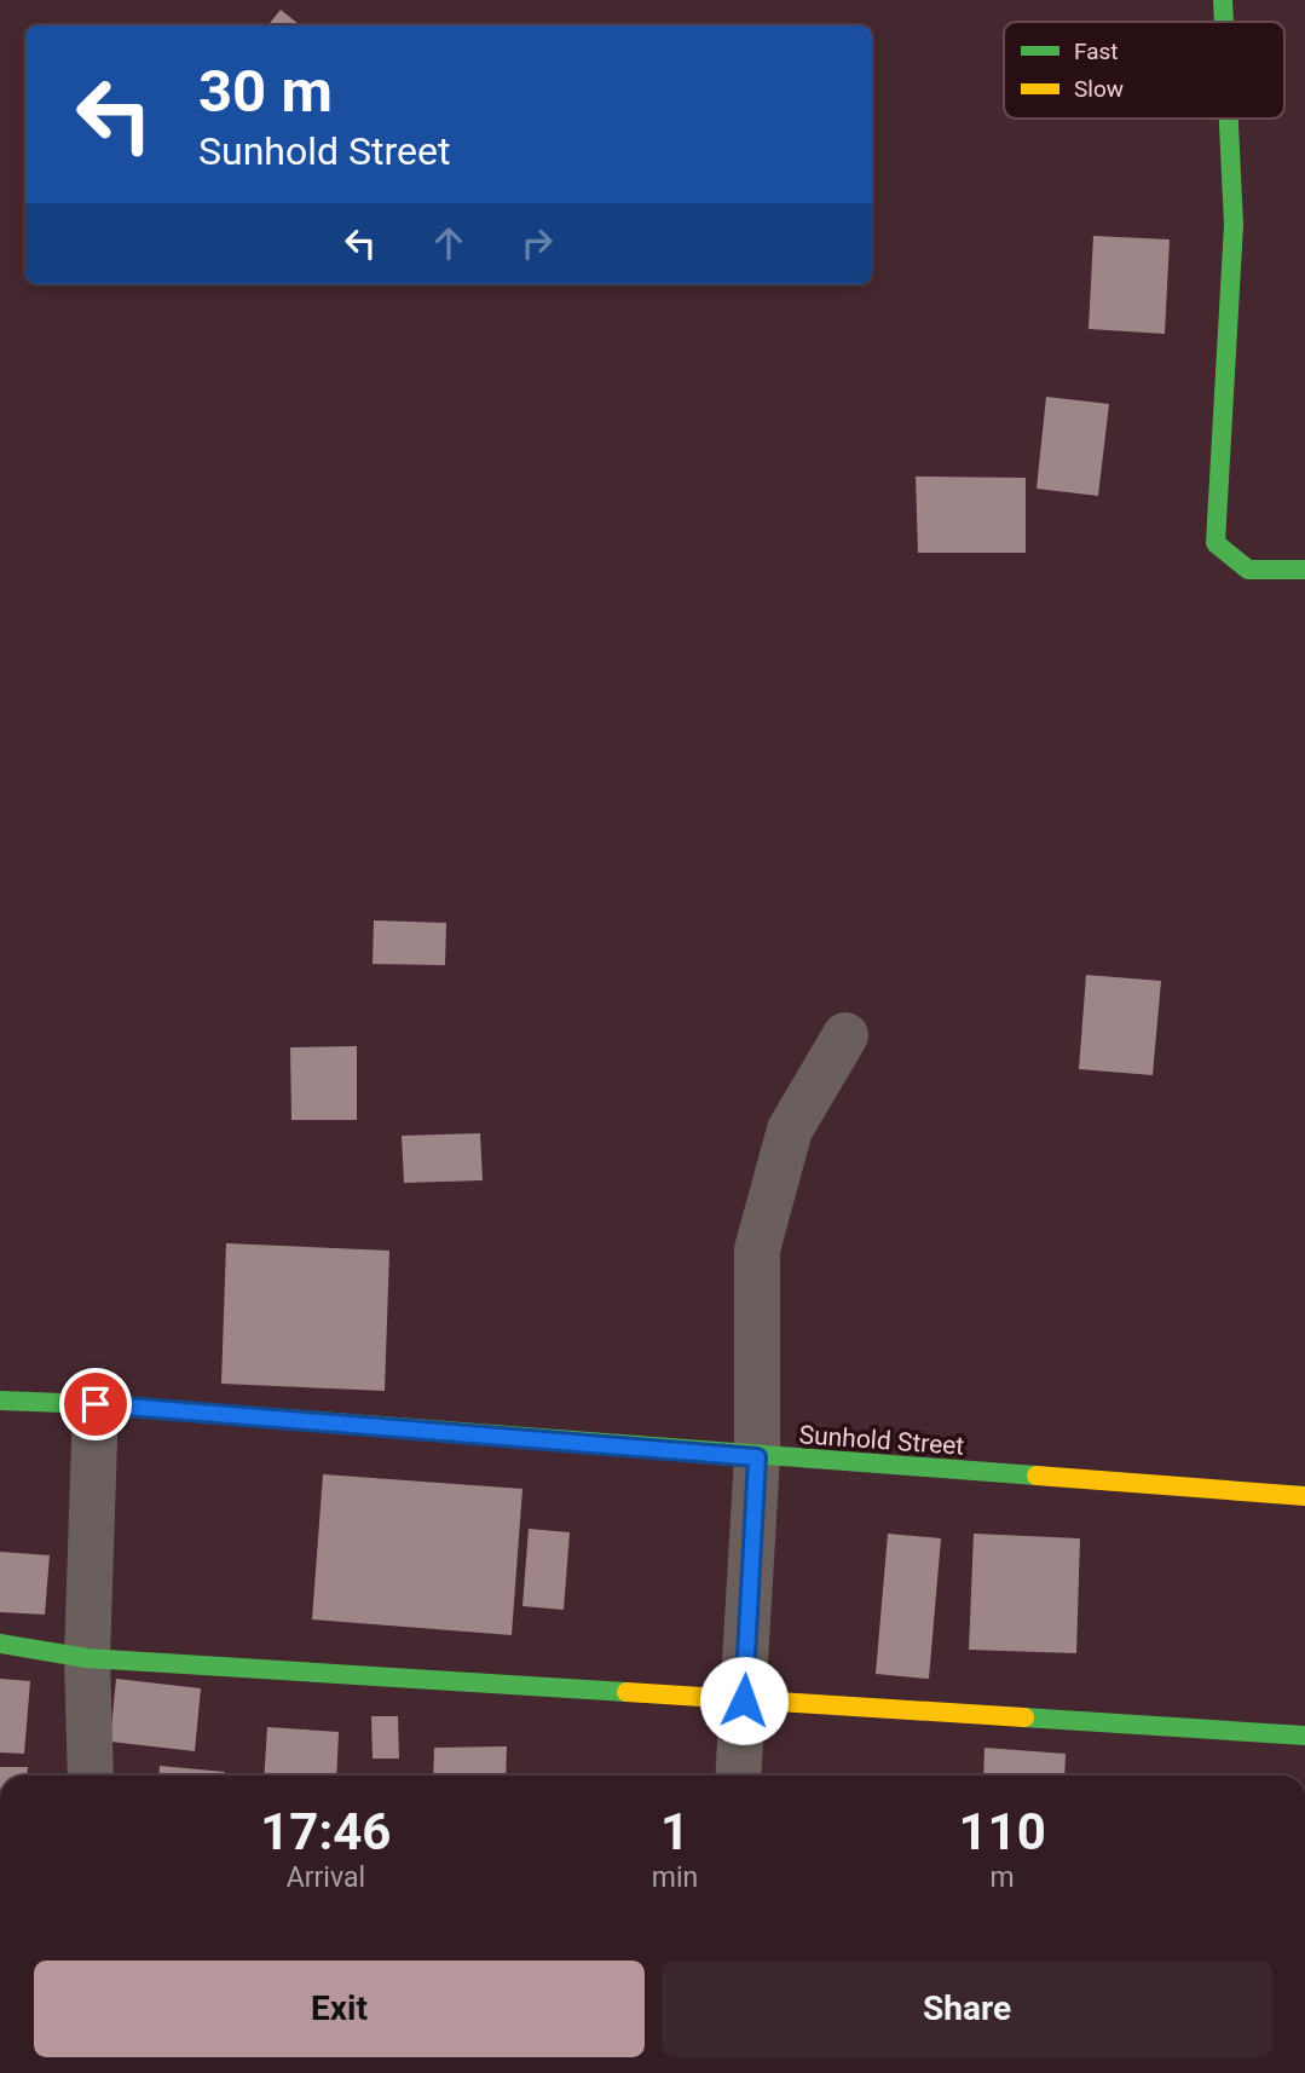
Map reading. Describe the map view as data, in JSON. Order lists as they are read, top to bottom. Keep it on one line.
{"streets":{"street":["Sunhold Street"]},"legend":["Fast","Slow"],"page":{"turn":["30 m","Sunhold Street"],"eta":["17:46","Arrival","1","min","110","m"],"buttons":["Exit","Share"]}}
